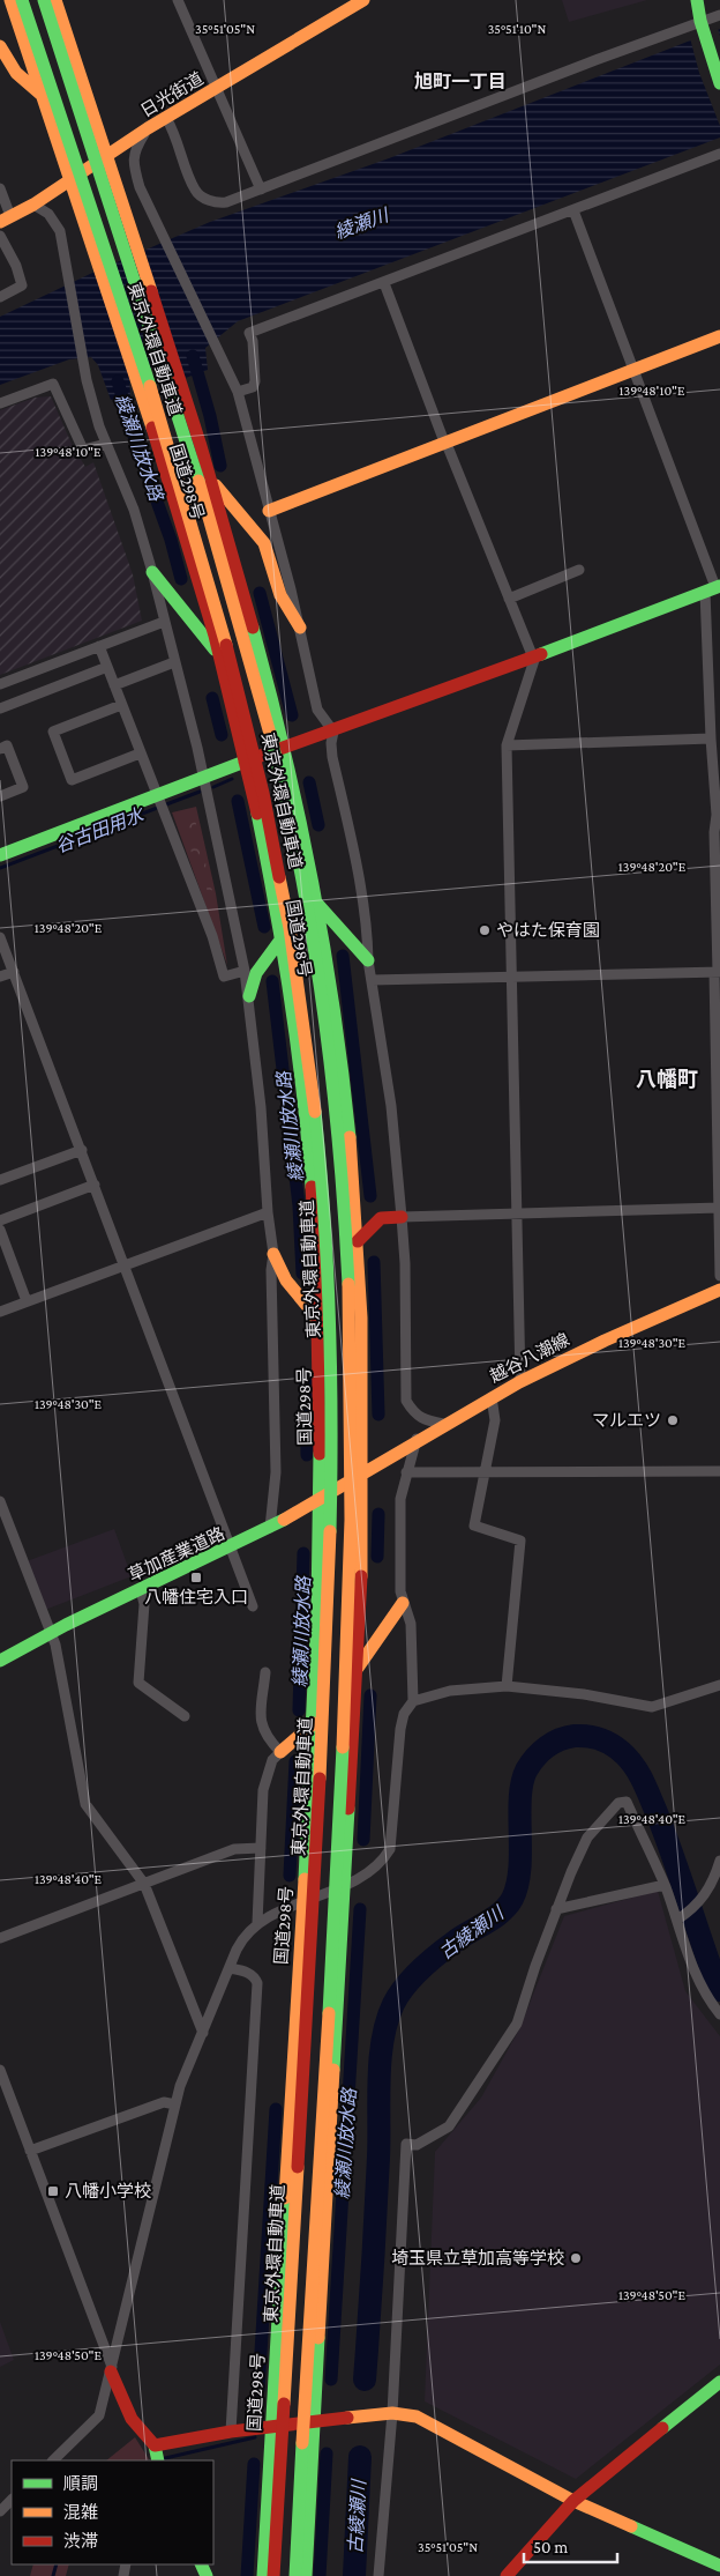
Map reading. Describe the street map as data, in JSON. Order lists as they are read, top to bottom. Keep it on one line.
{"streets":{"main road":["日光街道","東京外環自動車道","国道298号","越谷八潮線","草加産業道路"]},"crossings":[["日光街道","国道298号"],["国道298号","越谷八潮線"],["国道298号","草加産業道路"],["越谷八潮線","草加産業道路"]],"districts":["旭町一丁目","八幡町"],"water":["綾瀬川","綾瀬川放水路","谷古田用水","古綾瀬川"],"places":{"other":["やはた保育園","マルエツ","埼玉県立草加高等学校"],"transit":["八幡住宅入口","八幡小学校"]},"legend":["順調","混雑","渋滞"],"scale_bar":"50 m","coordinates":["35°51'05\"N","35°51'10\"N","139°48'10\"E","139°48'20\"E","139°48'30\"E","139°48'40\"E","139°48'50\"E"]}
